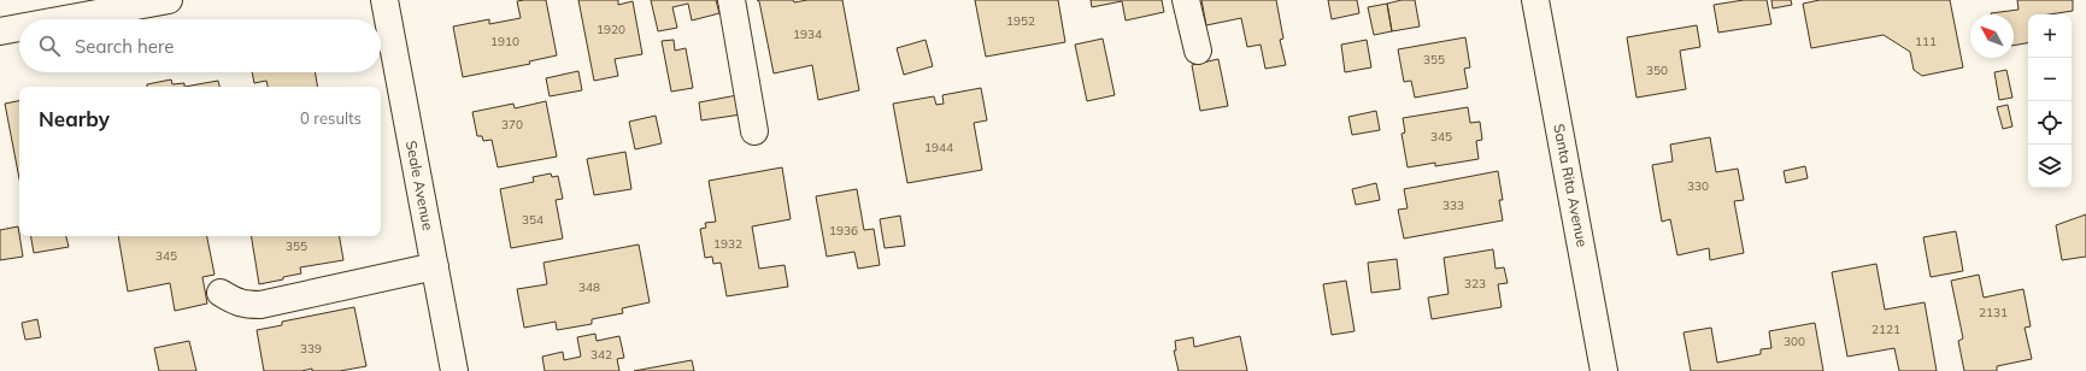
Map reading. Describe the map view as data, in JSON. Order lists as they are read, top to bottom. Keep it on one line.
{"streets":{"street":["Seale Avenue","Santa Rita Avenue"]},"house_numbers":["1952","1920","1934","1910","111","355","350","370","345","1944","330","333","354","1936","1932","355","345","323","348","2131","2121","300","339","342"],"north":"top left","page":{"map_buttons":["+","−"],"search":"Search here","heading":["Nearby","0 results"]}}
